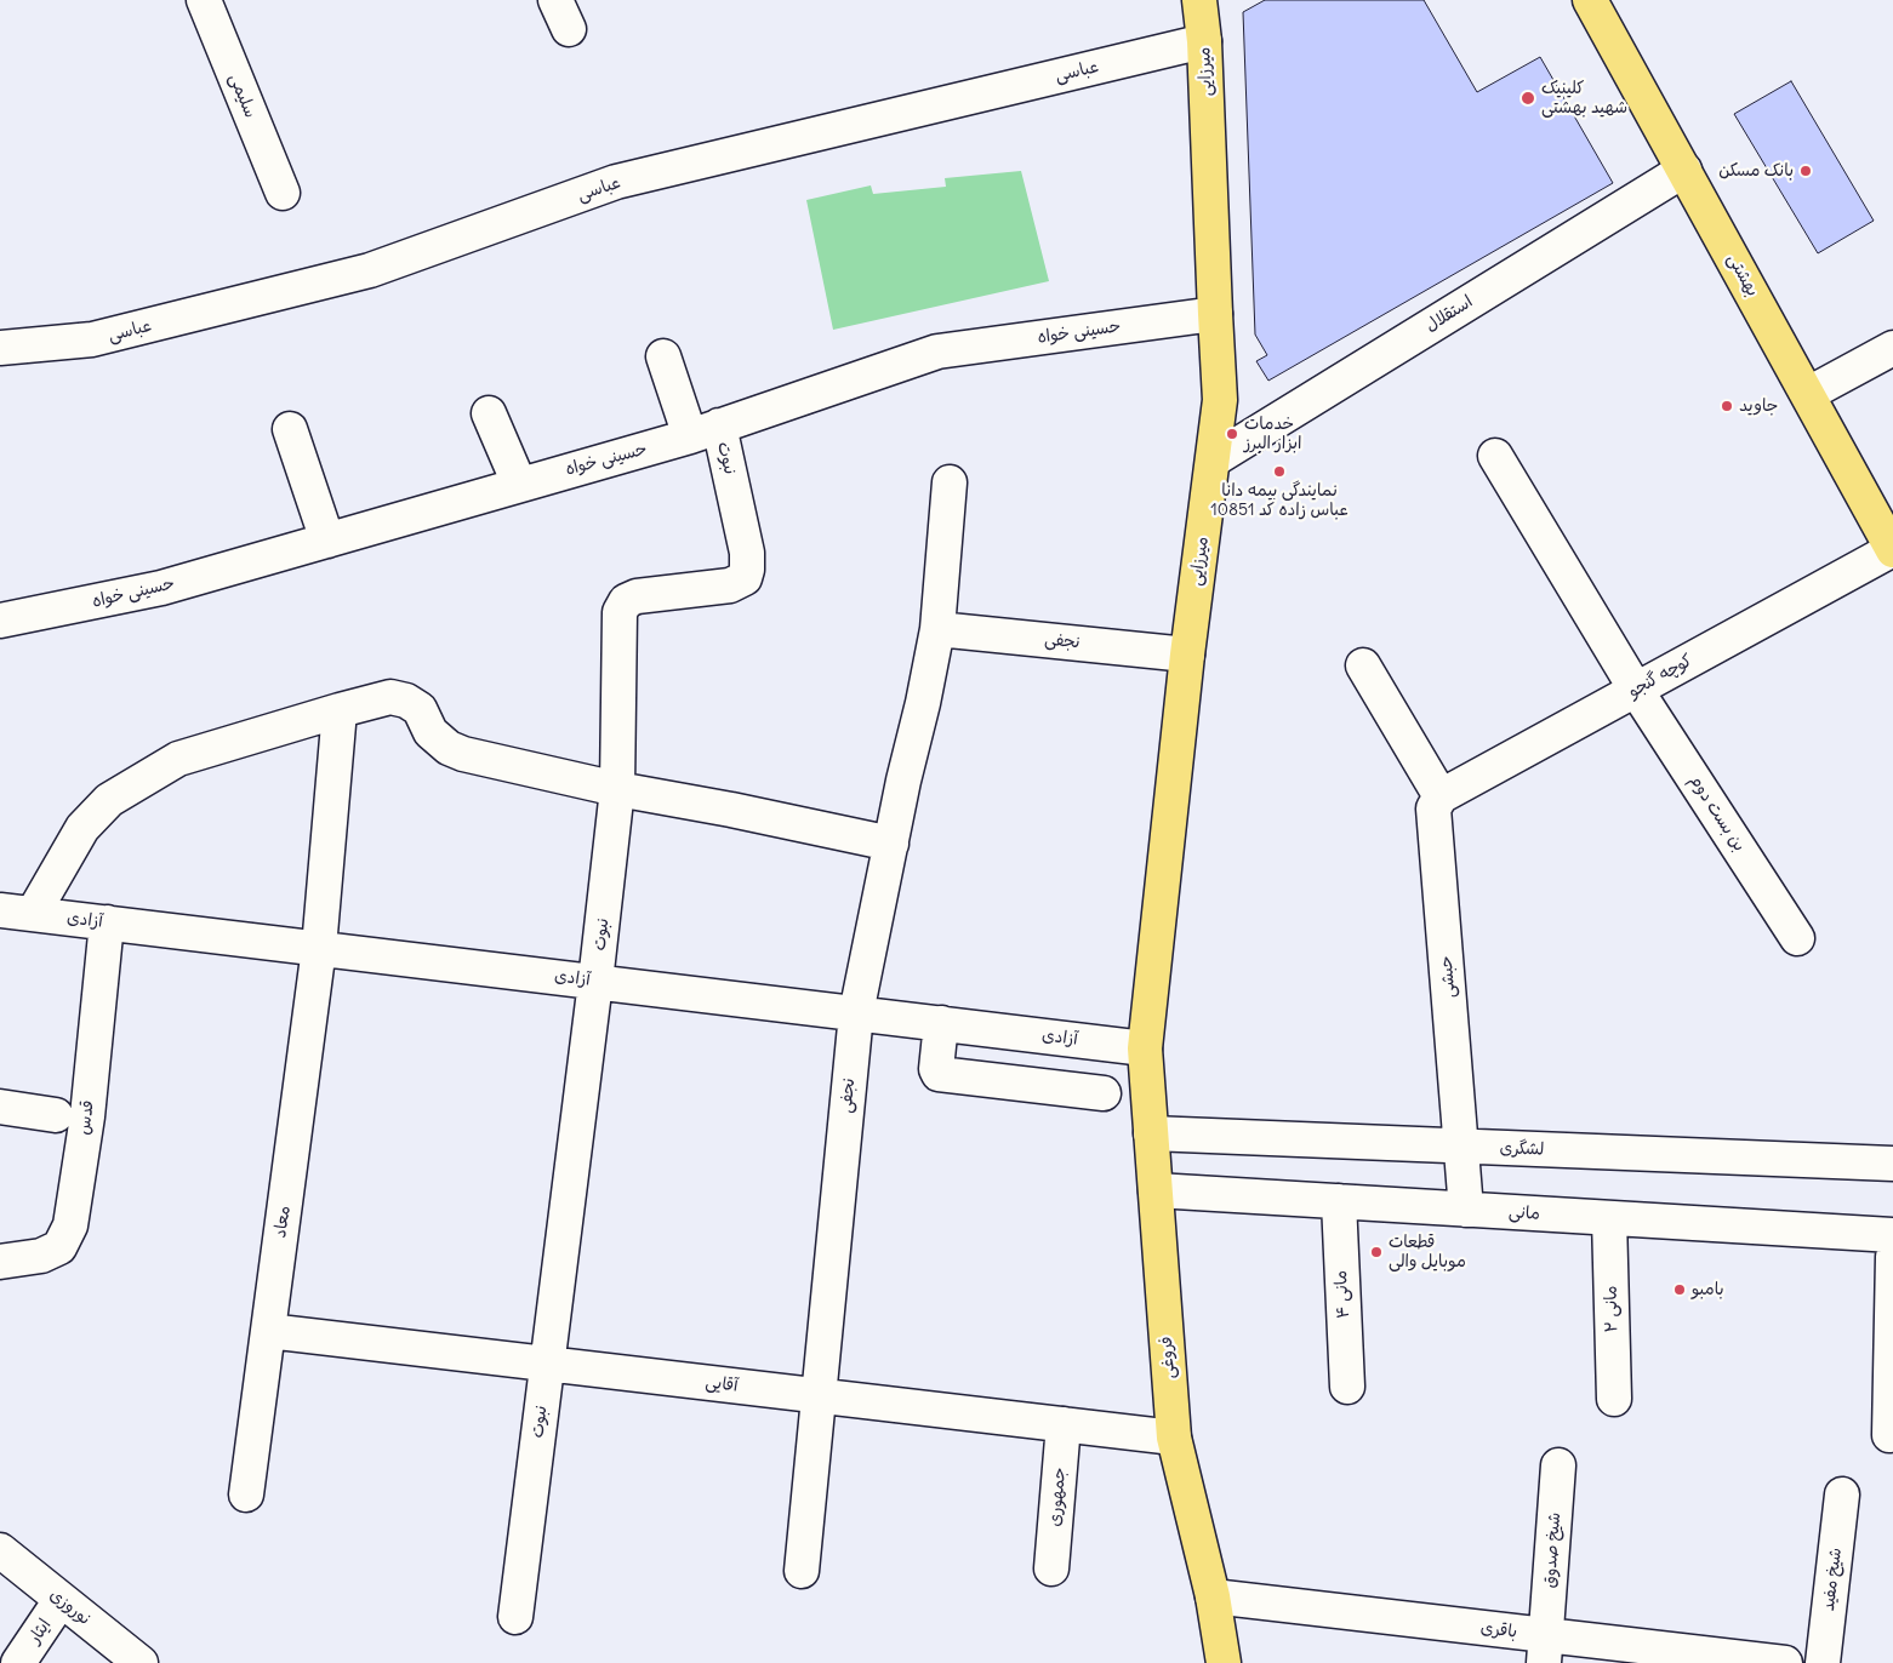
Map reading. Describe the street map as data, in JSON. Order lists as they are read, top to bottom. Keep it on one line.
{"streets":{"main road":["میرزایی","بهشتی","فروغی"],"street":["عباسی","سلیمی","استقلال","حسینی خواه","نبوت","نجفی","کوچه گنجو","بن بست دوم","آزادی","حبشی","قدس","لشگری","مانی","معاد","مانی ۴","مانی ۲","آقایی","جمهوری","شیخ صدوق","شیخ مفید","نوروزی","باقری","ایثار"]},"crossings":[["عباسی","میرزایی"],["میرزایی","استقلال"],["میرزایی","حسینی خواه"],["میرزایی","نجفی"],["میرزایی","آزادی"],["میرزایی","فروغی"],["بهشتی","استقلال"],["بهشتی","کوچه گنجو"],["حسینی خواه","نبوت"],["نبوت","آزادی"],["نبوت","آقایی"],["نجفی","آزادی"],["نجفی","آقایی"],["کوچه گنجو","بن بست دوم"],["کوچه گنجو","حبشی"],["آزادی","قدس"],["آزادی","معاد"],["آزادی","فروغی"],["حبشی","لشگری"],["حبشی","مانی"],["لشگری","فروغی"],["مانی","مانی ۴"],["مانی","مانی ۲"],["مانی","فروغی"],["معاد","آقایی"],["فروغی","آقایی"],["فروغی","باقری"],["آقایی","جمهوری"],["شیخ صدوق","باقری"],["نوروزی","ایثار"]],"places":["کلینیک شهید بهشتی","بانک مسکن","جاوید","خدمات ابزار البرز","نمایندگی بیمه دانا عباس زاده کد 10851","قطعات موبایل والی","بامبو"]}
